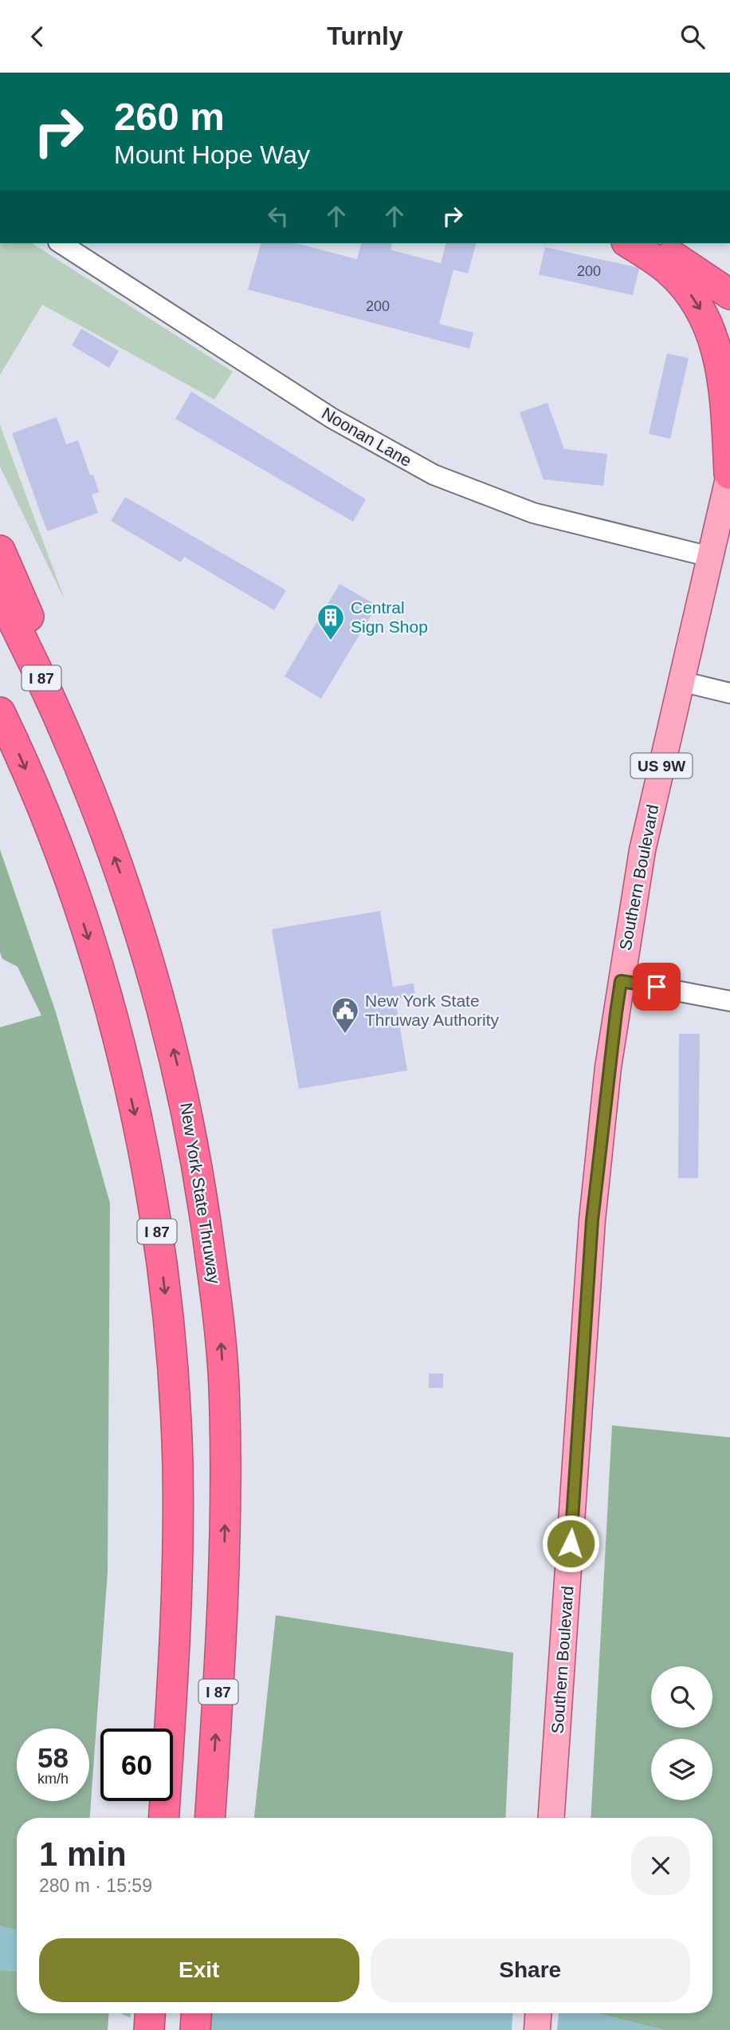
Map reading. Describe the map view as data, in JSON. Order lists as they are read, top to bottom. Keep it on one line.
{"streets":{"highway":["I 87","New York State Thruway"],"main road":["US 9W","Southern Boulevard"],"street":["Noonan Lane"]},"crossings":[["Noonan Lane","Southern Boulevard"]],"places":{"building":["Central Sign Shop"],"public building":["New York State Thruway Authority"]},"house_numbers":["200","200"],"page":{"header":"Turnly","turn":["260 m","Mount Hope Way"],"speed":"58 km/h","limit":"60","heading":["1 min","280 m · 15:59"],"buttons":["Exit","Share"]}}
